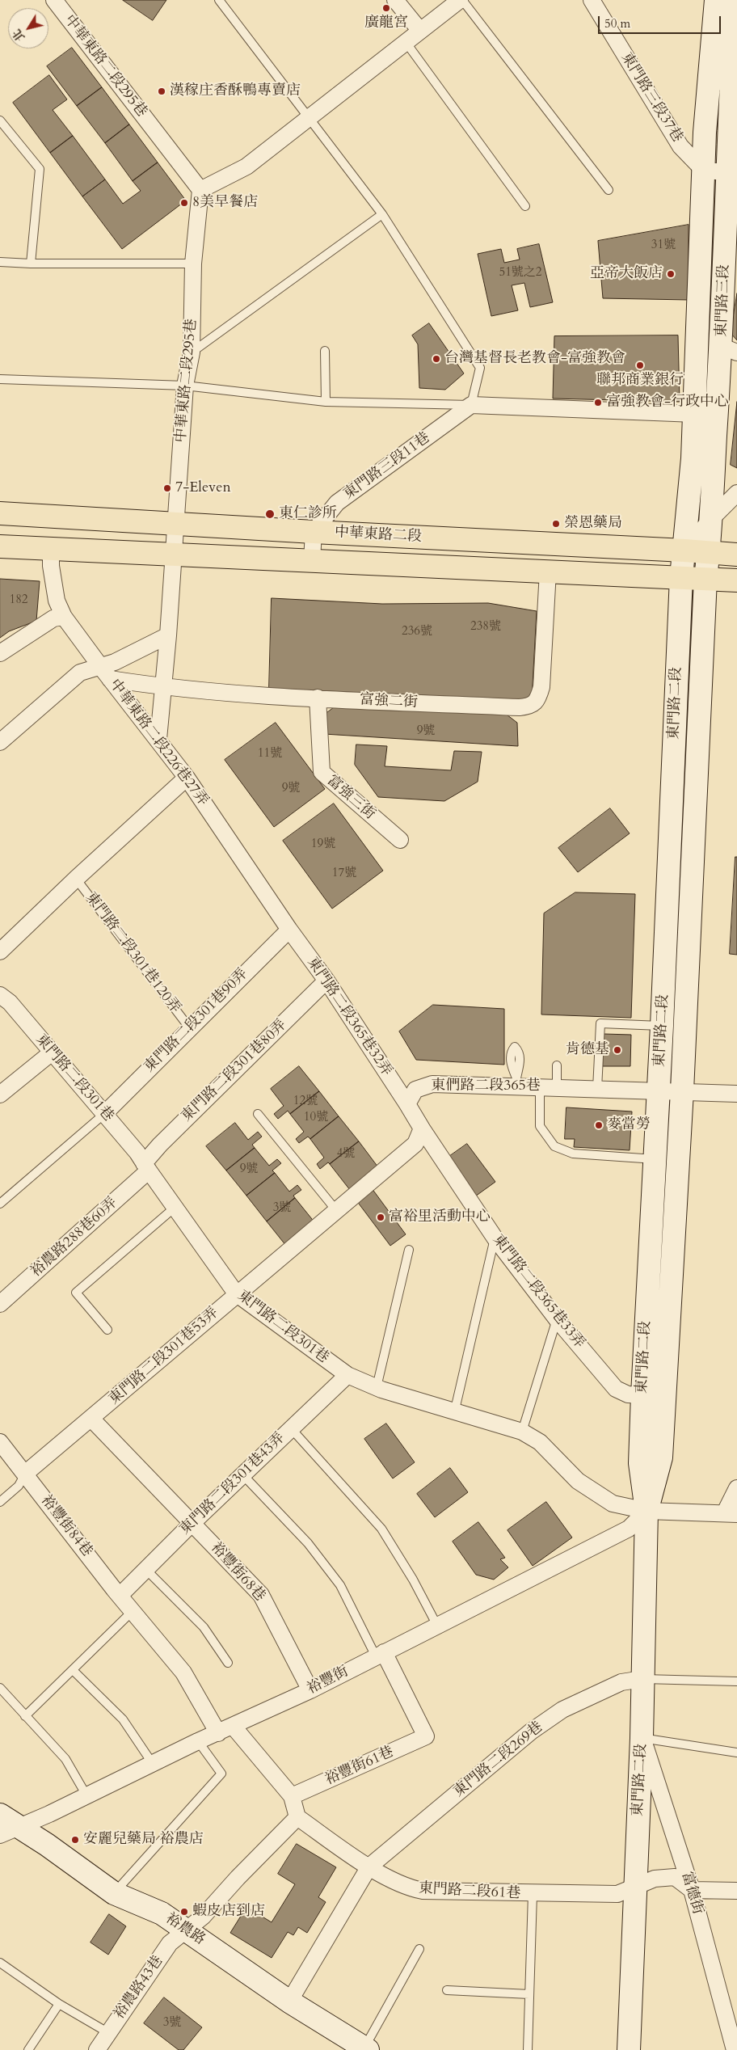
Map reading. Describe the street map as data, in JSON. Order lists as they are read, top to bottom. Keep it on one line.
{"streets":{"main road":["東門路三段","中華東路二段","東門路二段","裕農路"],"street":["中華東路二段295巷","東門路三段37巷","東門路三段11巷","富強二街","中華東路二段226巷27弄","富強三街","東門路二段301巷120弄","東門路二段365巷32弄","東門路二段301巷90弄","東門路二段301巷80弄","東門路二段301巷","東們路二段365巷","裕農路288巷60弄","東門路二段365巷33弄","東門路二段301巷53弄","東門路二段301巷43弄","裕豐街84巷","裕豐街68巷","裕豐街","東門路二段269巷","裕豐街61巷","東門路二段61巷","富德街","裕農路43巷"]},"crossings":[["中華東路二段295巷","中華東路二段"],["中華東路二段295巷","富強二街"],["中華東路二段295巷","中華東路二段226巷27弄"],["東門路三段37巷","東門路三段"],["東門路三段","中華東路二段"],["東門路三段","東門路二段"],["東門路三段11巷","中華東路二段"],["中華東路二段","富強二街"],["中華東路二段","東門路二段"],["中華東路二段","中華東路二段226巷27弄"],["富強二街","中華東路二段226巷27弄"],["富強二街","富強三街"],["東門路二段","東門路二段301巷"],["東門路二段","東們路二段365巷"],["東門路二段","東門路二段365巷33弄"],["東門路二段","裕豐街"],["東門路二段","東門路二段269巷"],["東門路二段","東門路二段61巷"],["東門路二段","富德街"],["中華東路二段226巷27弄","東門路二段301巷120弄"],["中華東路二段226巷27弄","東門路二段365巷32弄"],["中華東路二段226巷27弄","東門路二段301巷90弄"],["東門路二段301巷120弄","東門路二段301巷90弄"],["東門路二段365巷32弄","東門路二段301巷90弄"],["東門路二段365巷32弄","東門路二段301巷80弄"],["東門路二段365巷32弄","東們路二段365巷"],["東門路二段301巷90弄","東門路二段301巷"],["東門路二段301巷80弄","東門路二段301巷"],["東門路二段301巷80弄","裕農路288巷60弄"],["東門路二段301巷","裕農路288巷60弄"],["東門路二段301巷","東門路二段301巷53弄"],["東門路二段301巷","東門路二段301巷43弄"],["東門路二段301巷","裕豐街"],["東門路二段301巷53弄","裕豐街84巷"],["東門路二段301巷43弄","裕豐街84巷"],["東門路二段301巷43弄","裕豐街68巷"],["裕豐街84巷","裕豐街"],["裕豐街68巷","裕豐街"],["裕豐街","裕豐街61巷"],["裕豐街","裕農路"],["東門路二段269巷","東門路二段61巷"],["東門路二段269巷","裕農路"],["東門路二段61巷","富德街"],["東門路二段61巷","裕農路43巷"],["裕農路","裕農路43巷"]],"places":["廣龍宮","漢稼庄香酥鴨專賣店","8美早餐店","亞帝大飯店","台灣基督長老教會-富強教會","聯邦商業銀行","富強教會-行政中心","7-Eleven","東仁診所","榮恩藥局","肯德基","麥當勞","富裕里活動中心","安麗兒藥局 裕農店","蝦皮店到店"],"house_numbers":["31號","51號之2","182","238號","236號","9號","11號","9號","19號","17號","12號","10號","4號","9號","3號","3號"],"scale_bar":"50 m","north":"bottom left"}
